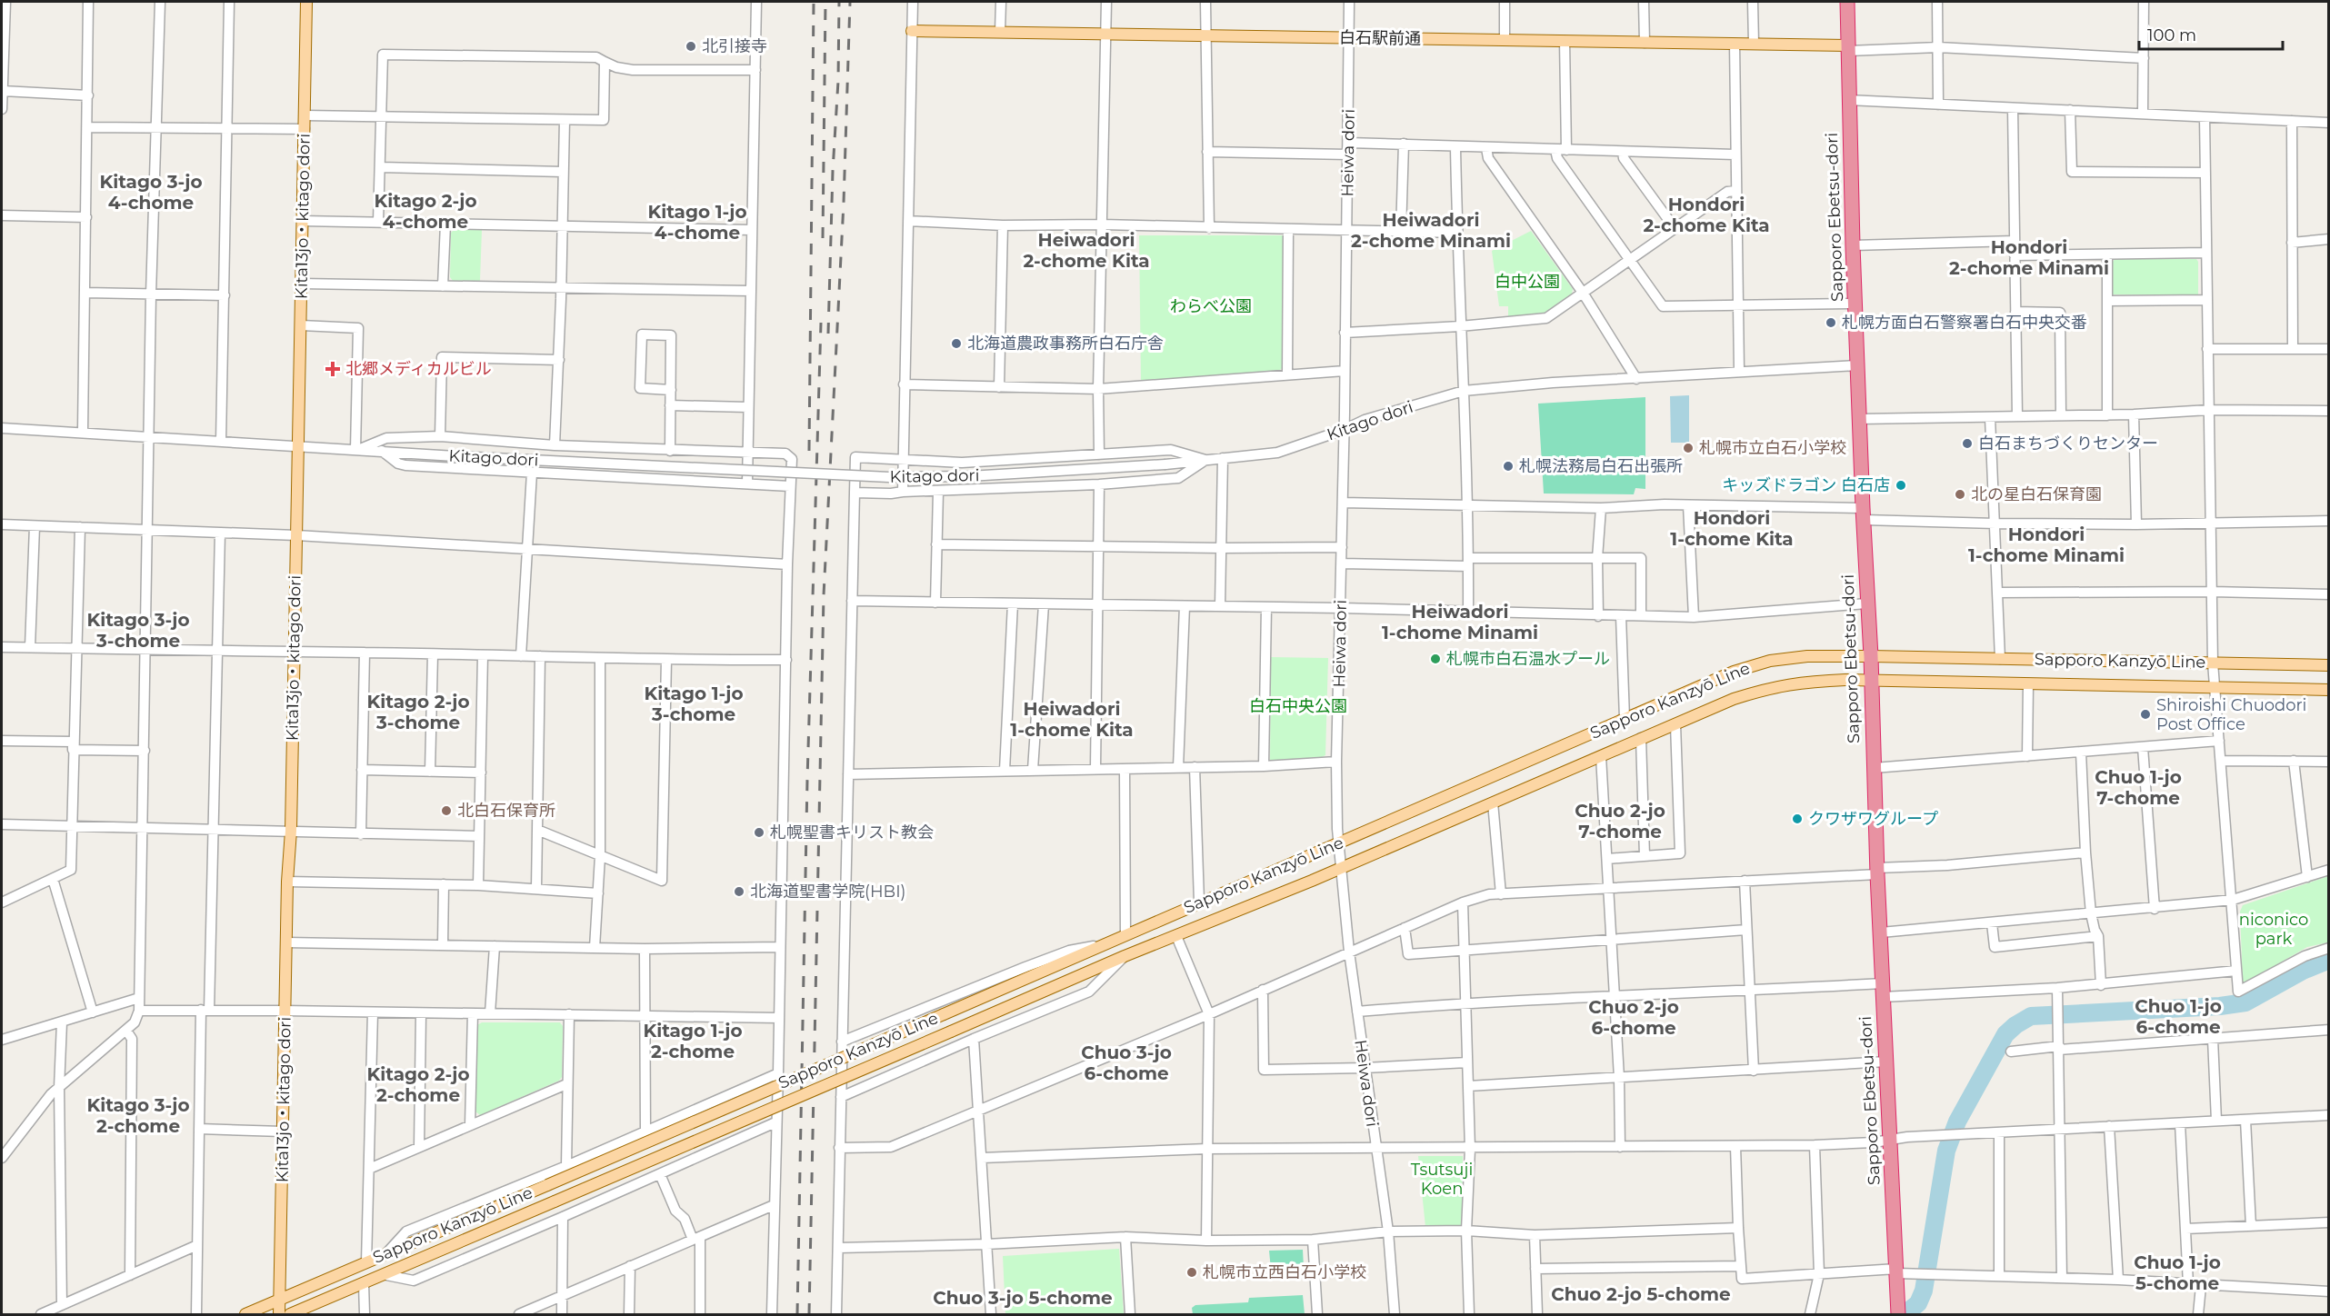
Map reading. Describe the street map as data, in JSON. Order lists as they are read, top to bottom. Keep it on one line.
{"streets":{"highway":["Sapporo Ebetsu-dori"],"main road":["白石駅前通","Kita13jo・kitago dori","Sapporo Kanzyō Line"],"street":["Heiwa dori","Kitago dori"]},"crossings":[["白石駅前通","Heiwa dori"],["白石駅前通","Sapporo Ebetsu-dori"],["Heiwa dori","Kitago dori"],["Heiwa dori","Sapporo Kanzyō Line"],["Kita13jo・kitago dori","Kitago dori"],["Kita13jo・kitago dori","Sapporo Kanzyō Line"],["Sapporo Ebetsu-dori","Kitago dori"],["Sapporo Ebetsu-dori","Sapporo Kanzyō Line"]],"districts":["Kitago 3-jo 4-chome","Kitago 2-jo 4-chome","Hondori 2-chome Kita","Kitago 1-jo 4-chome","Heiwadori 2-chome Minami","Heiwadori 2-chome Kita","Hondori 2-chome Minami","Hondori 1-chome Kita","Hondori 1-chome Minami","Heiwadori 1-chome Minami","Kitago 3-jo 3-chome","Kitago 1-jo 3-chome","Kitago 2-jo 3-chome","Heiwadori 1-chome Kita","Chuo 1-jo 7-chome","Chuo 2-jo 7-chome","Chuo 1-jo 6-chome","Chuo 2-jo 6-chome","Kitago 1-jo 2-chome","Chuo 3-jo 6-chome","Kitago 2-jo 2-chome","Kitago 3-jo 2-chome","Chuo 1-jo 5-chome","Chuo 2-jo 5-chome","Chuo 3-jo 5-chome"],"parks":["白中公園","わらべ公園","白石中央公園","niconico park","Tsutsuji Koen"],"places":{"other":["北引接寺","札幌方面白石警察署白石中央交番","北海道農政事務所白石庁舎","白石まちづくりセンター","札幌市立白石小学校","札幌法務局白石出張所","キッズドラゴン 白石店","北の星白石保育園","札幌市白石温水プール","Shiroishi Chuodori Post Office","北白石保育所","クワザワグループ","札幌聖書キリスト教会","北海道聖書学院(HBI)","札幌市立西白石小学校"],"health":["北郷メディカルビル"]},"scale_bar":"100 m"}
